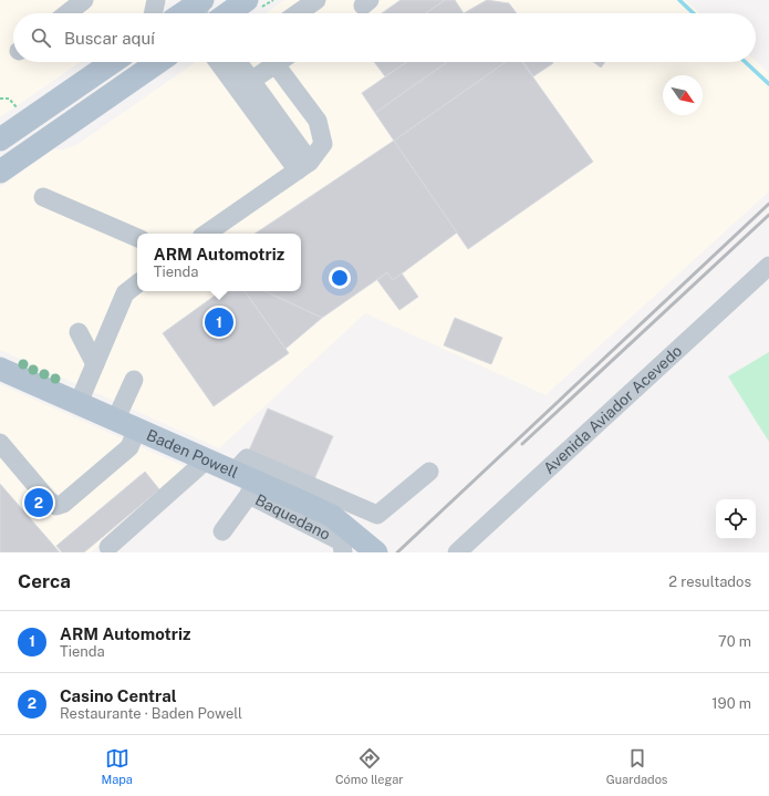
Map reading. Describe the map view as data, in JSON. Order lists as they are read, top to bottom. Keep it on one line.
{"streets":{"main road":["Baden Powell"],"street":["Avenida Aviador Acevedo","Baquedano"]},"crossings":[["Baden Powell","Baquedano"]],"north":"bottom right","page":{"search":"Buscar aquí","popup":["ARM Automotriz","Tienda"],"pins":["1","2"],"heading":["Cerca","2 resultados"],"list":[{"mark":"1","name":"ARM Automotriz","note":"Tienda","value":"70 m"},{"mark":"2","name":"Casino Central","note":"Restaurante · Baden Powell","value":"190 m"}],"nav":["Mapa","Cómo llegar","Guardados"]}}
